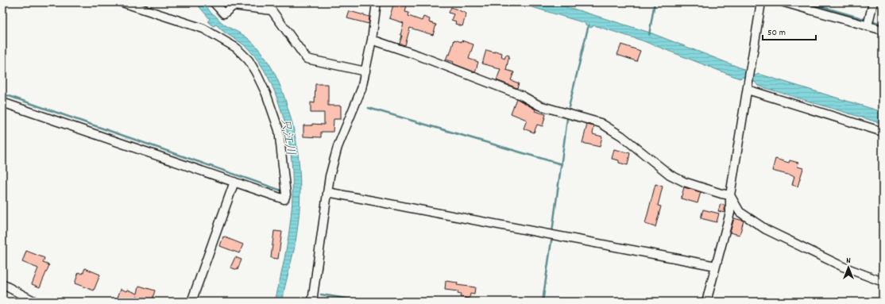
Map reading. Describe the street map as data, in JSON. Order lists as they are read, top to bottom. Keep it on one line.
{"water":["只江川"],"scale_bar":"50 m","north":"top"}
